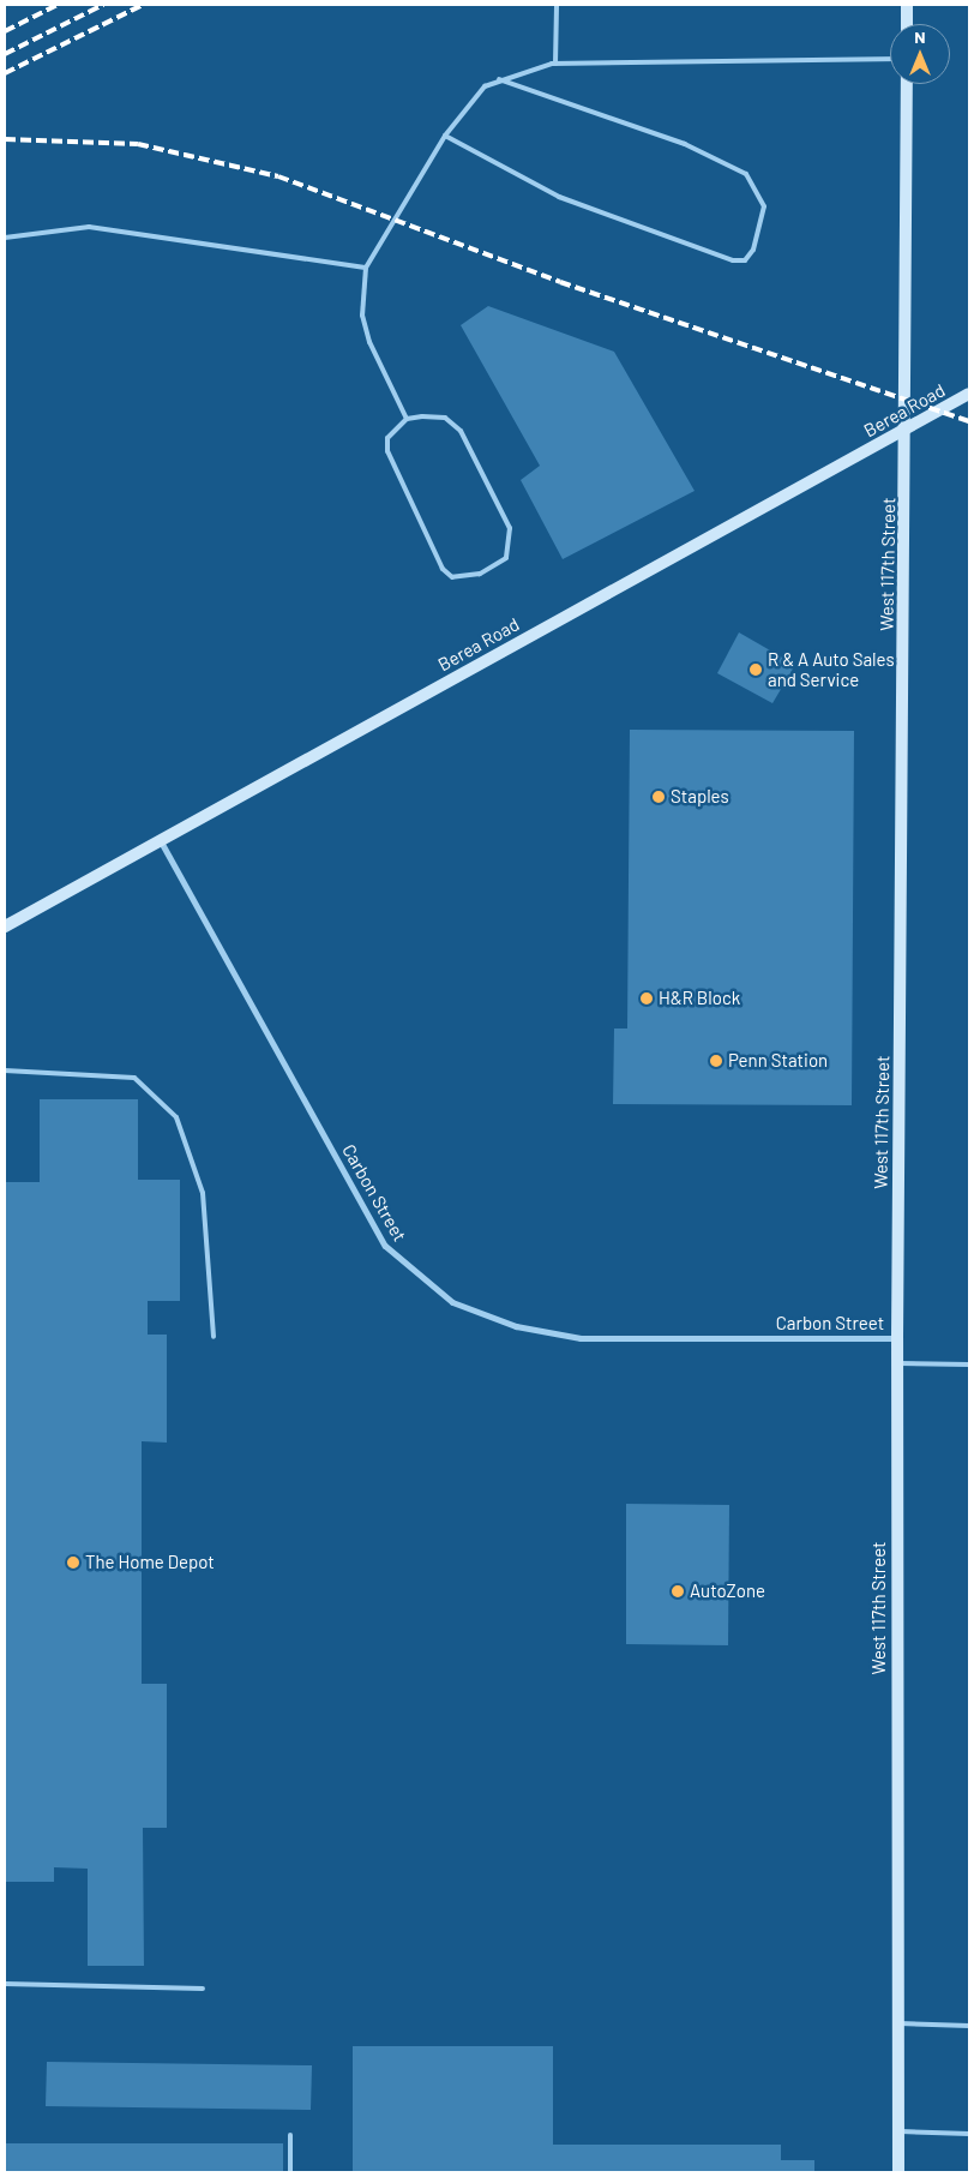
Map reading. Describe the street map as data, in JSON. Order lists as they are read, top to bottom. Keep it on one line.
{"streets":{"main road":["Berea Road","West 117th Street"],"street":["Carbon Street"]},"crossings":[["Berea Road","West 117th Street"],["Berea Road","Carbon Street"],["West 117th Street","Carbon Street"]],"places":["R & A Auto Sales and Service","Staples","H&R Block","Penn Station","The Home Depot","AutoZone"],"north":"top"}
